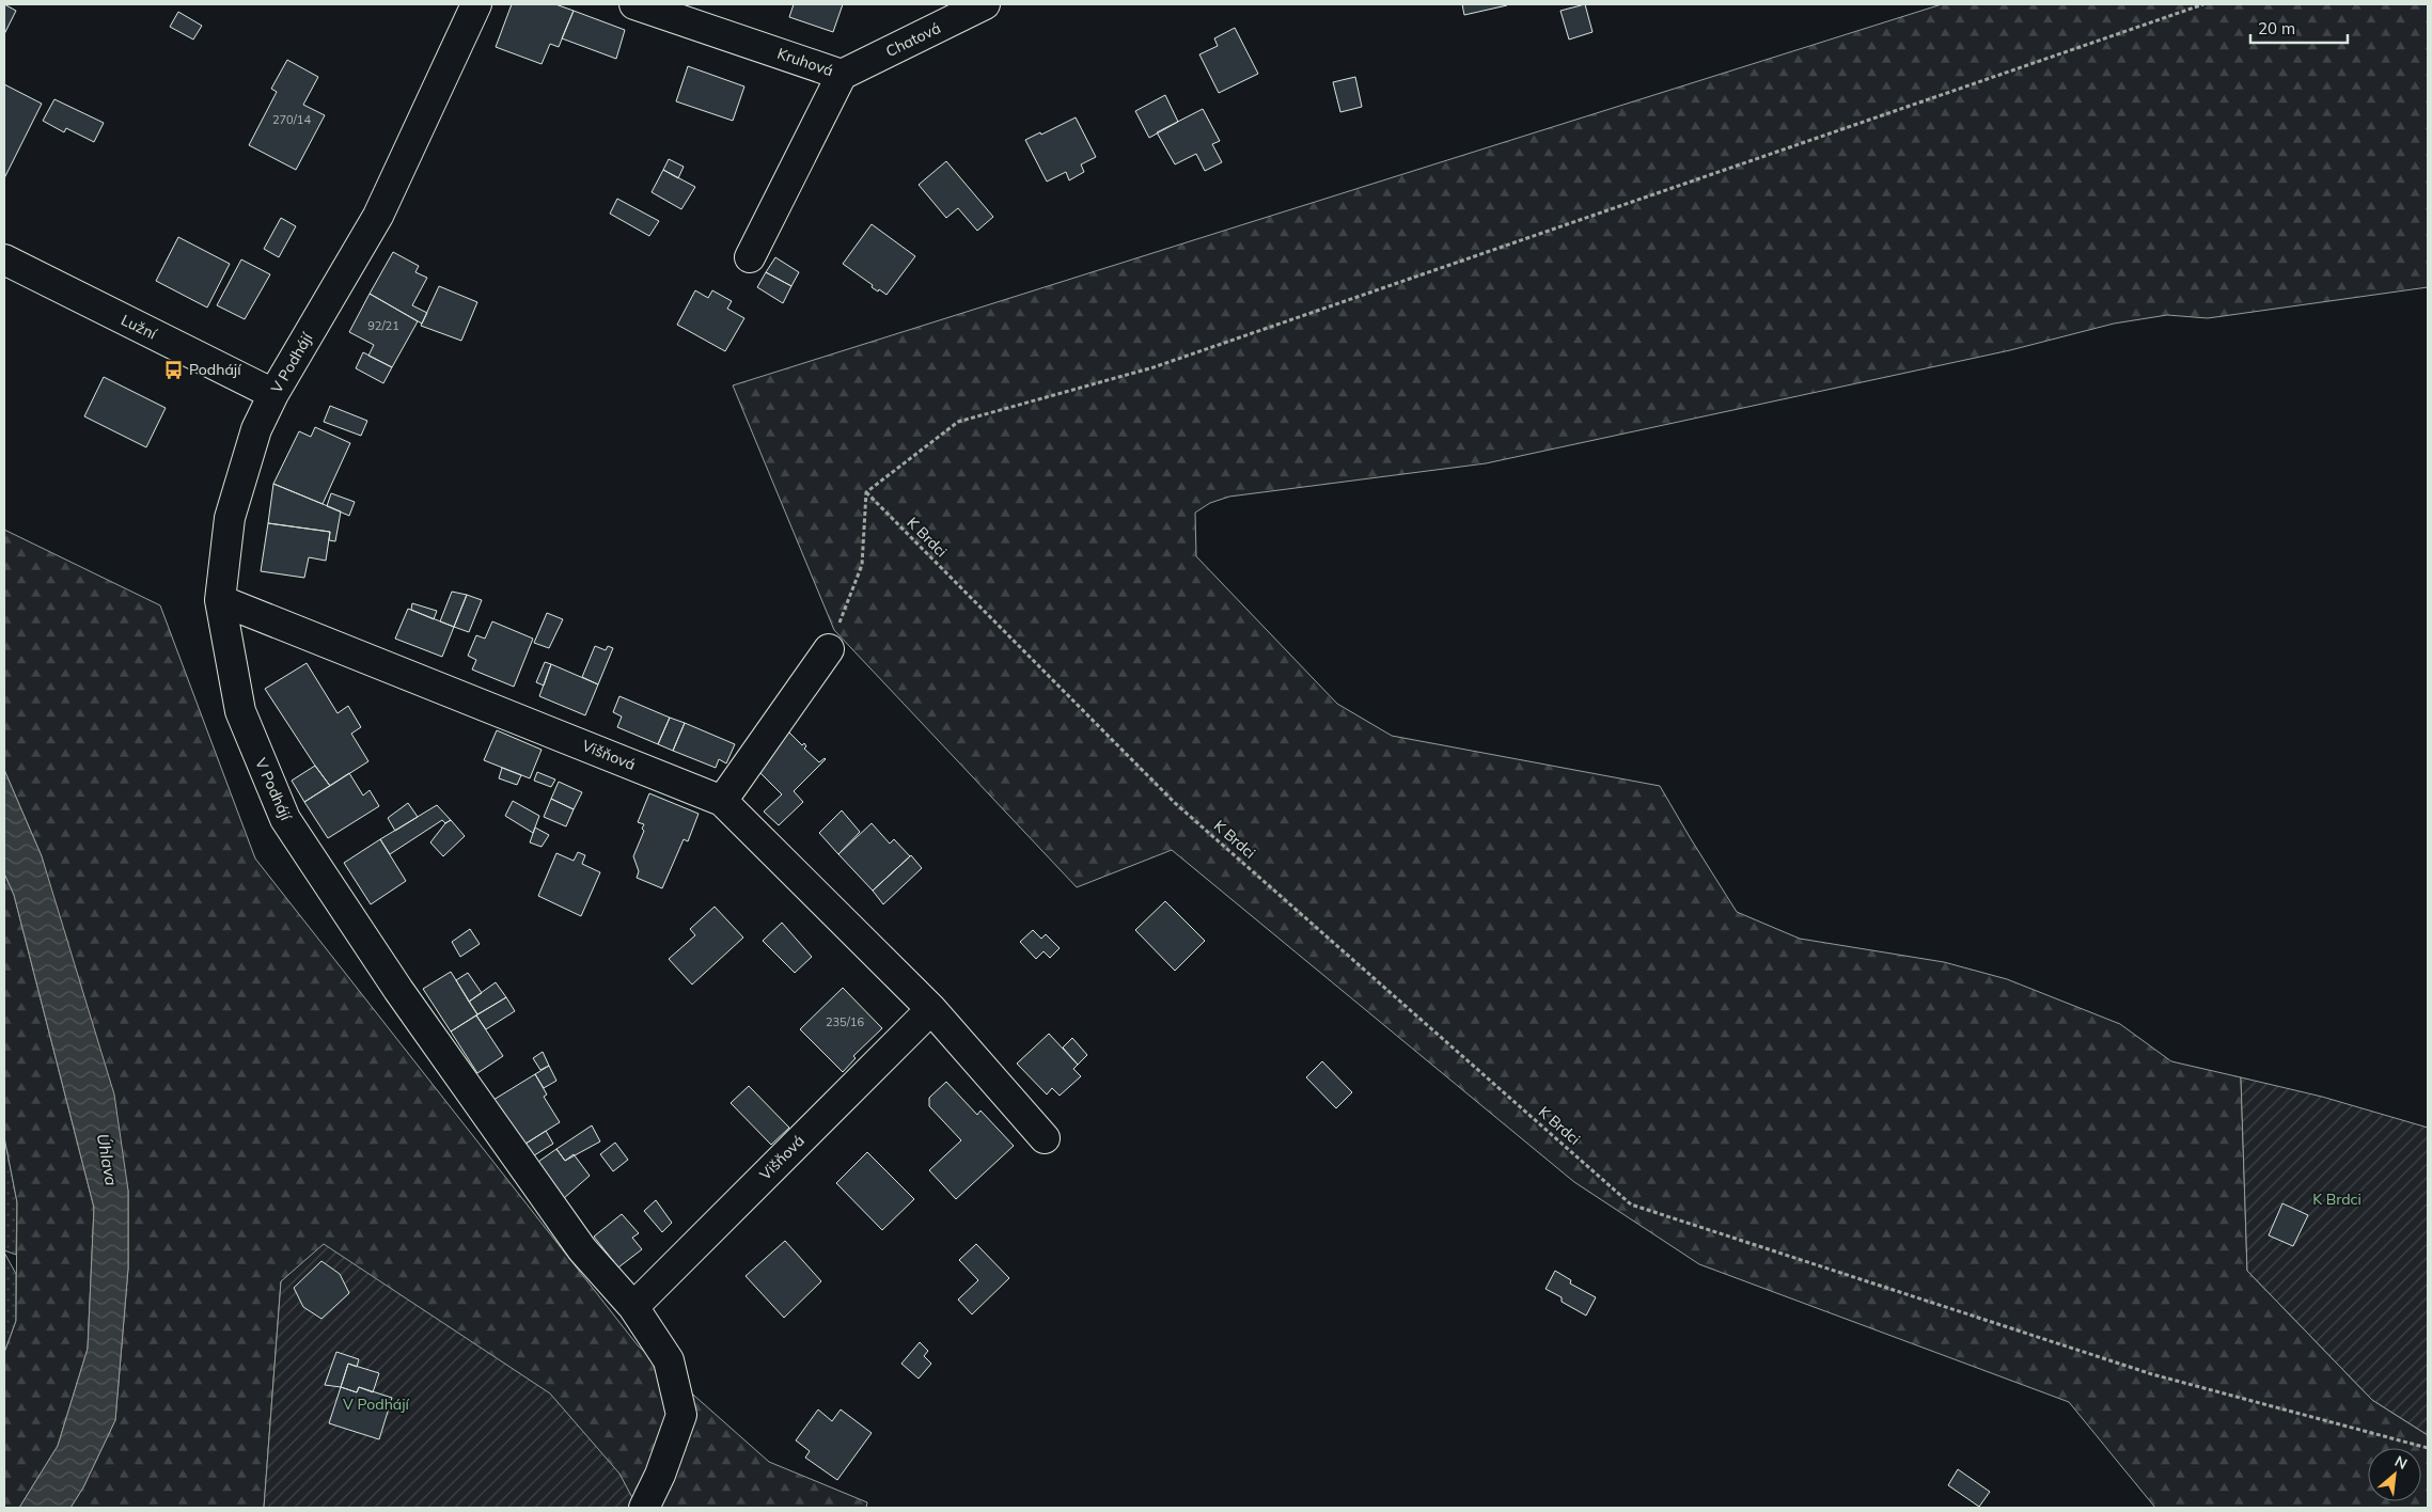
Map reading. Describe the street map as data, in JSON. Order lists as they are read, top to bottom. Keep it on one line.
{"streets":{"street":["Chatová","Kruhová","Lužní","V Podhájí","Višňová"],"path":["K Brdci"]},"crossings":[["Chatová","Kruhová"],["Lužní","V Podhájí"],["V Podhájí","Višňová"]],"water":["Úhlava"],"parks":["K Brdci","V Podhájí"],"places":{"bus stop":["Podhájí"]},"house_numbers":["270/14","92/21","235/16"],"scale_bar":"20 m","north":"top right"}
